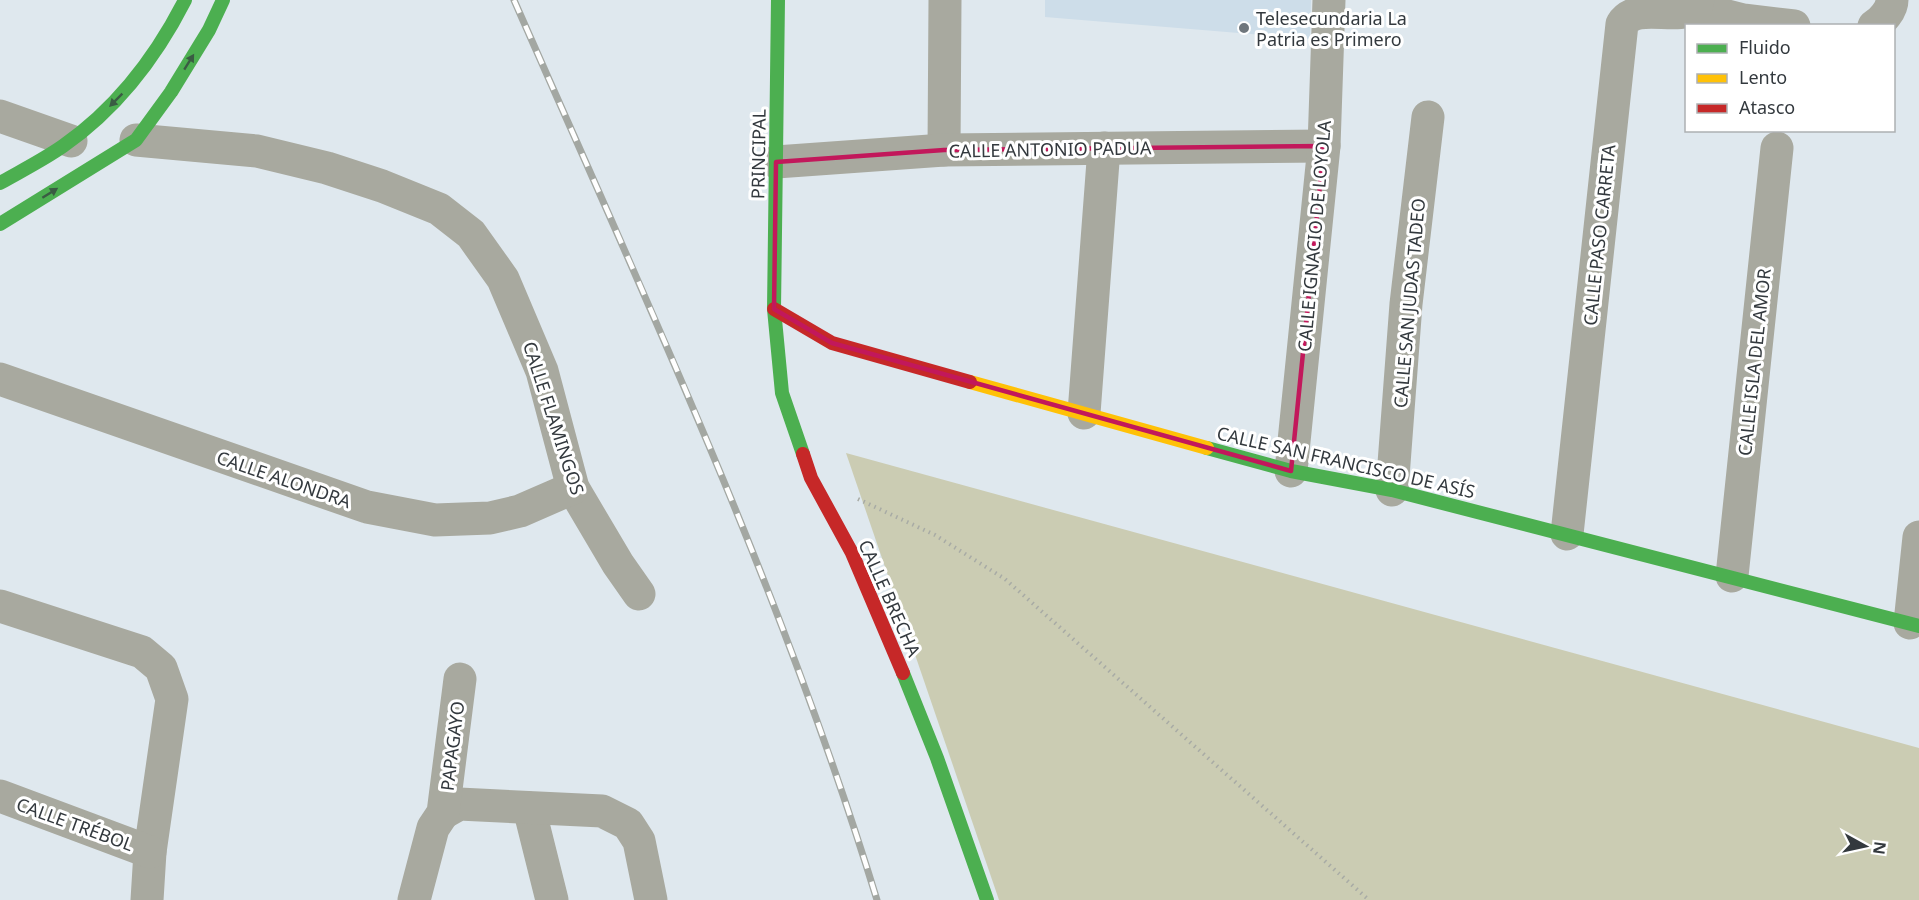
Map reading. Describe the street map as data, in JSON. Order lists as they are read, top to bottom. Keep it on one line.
{"streets":{"street":["CALLE ANTONIO PADUA","PRINCIPAL","CALLE PASO CARRETA","CALLE IGNACIO DE LOYOLA","CALLE SAN JUDAS TADEO","CALLE ISLA DEL AMOR","CALLE FLAMINGOS","CALLE SAN FRANCISCO DE ASÍS","CALLE ALONDRA","CALLE BRECHA","PAPAGAYO","CALLE TRÉBOL"]},"crossings":[["CALLE ANTONIO PADUA","PRINCIPAL"],["CALLE ANTONIO PADUA","CALLE IGNACIO DE LOYOLA"],["PRINCIPAL","CALLE SAN FRANCISCO DE ASÍS"],["PRINCIPAL","CALLE BRECHA"],["CALLE PASO CARRETA","CALLE SAN FRANCISCO DE ASÍS"],["CALLE IGNACIO DE LOYOLA","CALLE SAN FRANCISCO DE ASÍS"],["CALLE SAN JUDAS TADEO","CALLE SAN FRANCISCO DE ASÍS"],["CALLE ISLA DEL AMOR","CALLE SAN FRANCISCO DE ASÍS"],["CALLE FLAMINGOS","CALLE ALONDRA"],["CALLE SAN FRANCISCO DE ASÍS","CALLE BRECHA"]],"places":["Telesecundaria La Patria es Primero"],"legend":["Fluido","Lento","Atasco"],"north":"right"}
